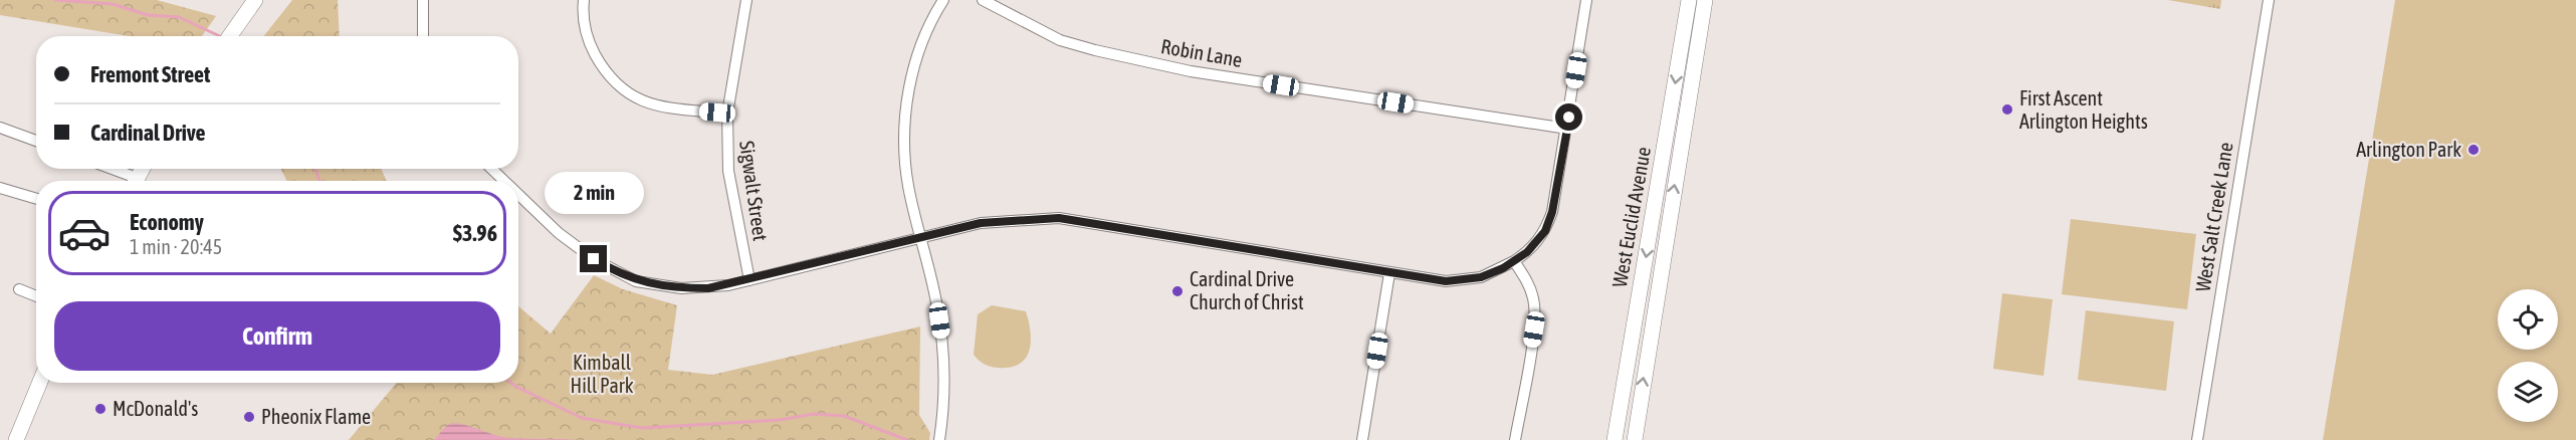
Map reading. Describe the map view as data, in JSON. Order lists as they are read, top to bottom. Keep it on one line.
{"streets":{"main road":["West Euclid Avenue"],"street":["Robin Lane","Sigwalt Street","West Salt Creek Lane"]},"parks":["Kimball Hill Park"],"places":["First Ascent Arlington Heights","Arlington Park","Cardinal Drive Church of Christ","McDonald's","Pheonix Flame"],"page":{"banner":["Fremont Street","Cardinal Drive"],"bubble":"2 min","list":[{"name":"Economy","note":"1 min · 20:45","value":"$3.96"}],"buttons":"Confirm"}}
